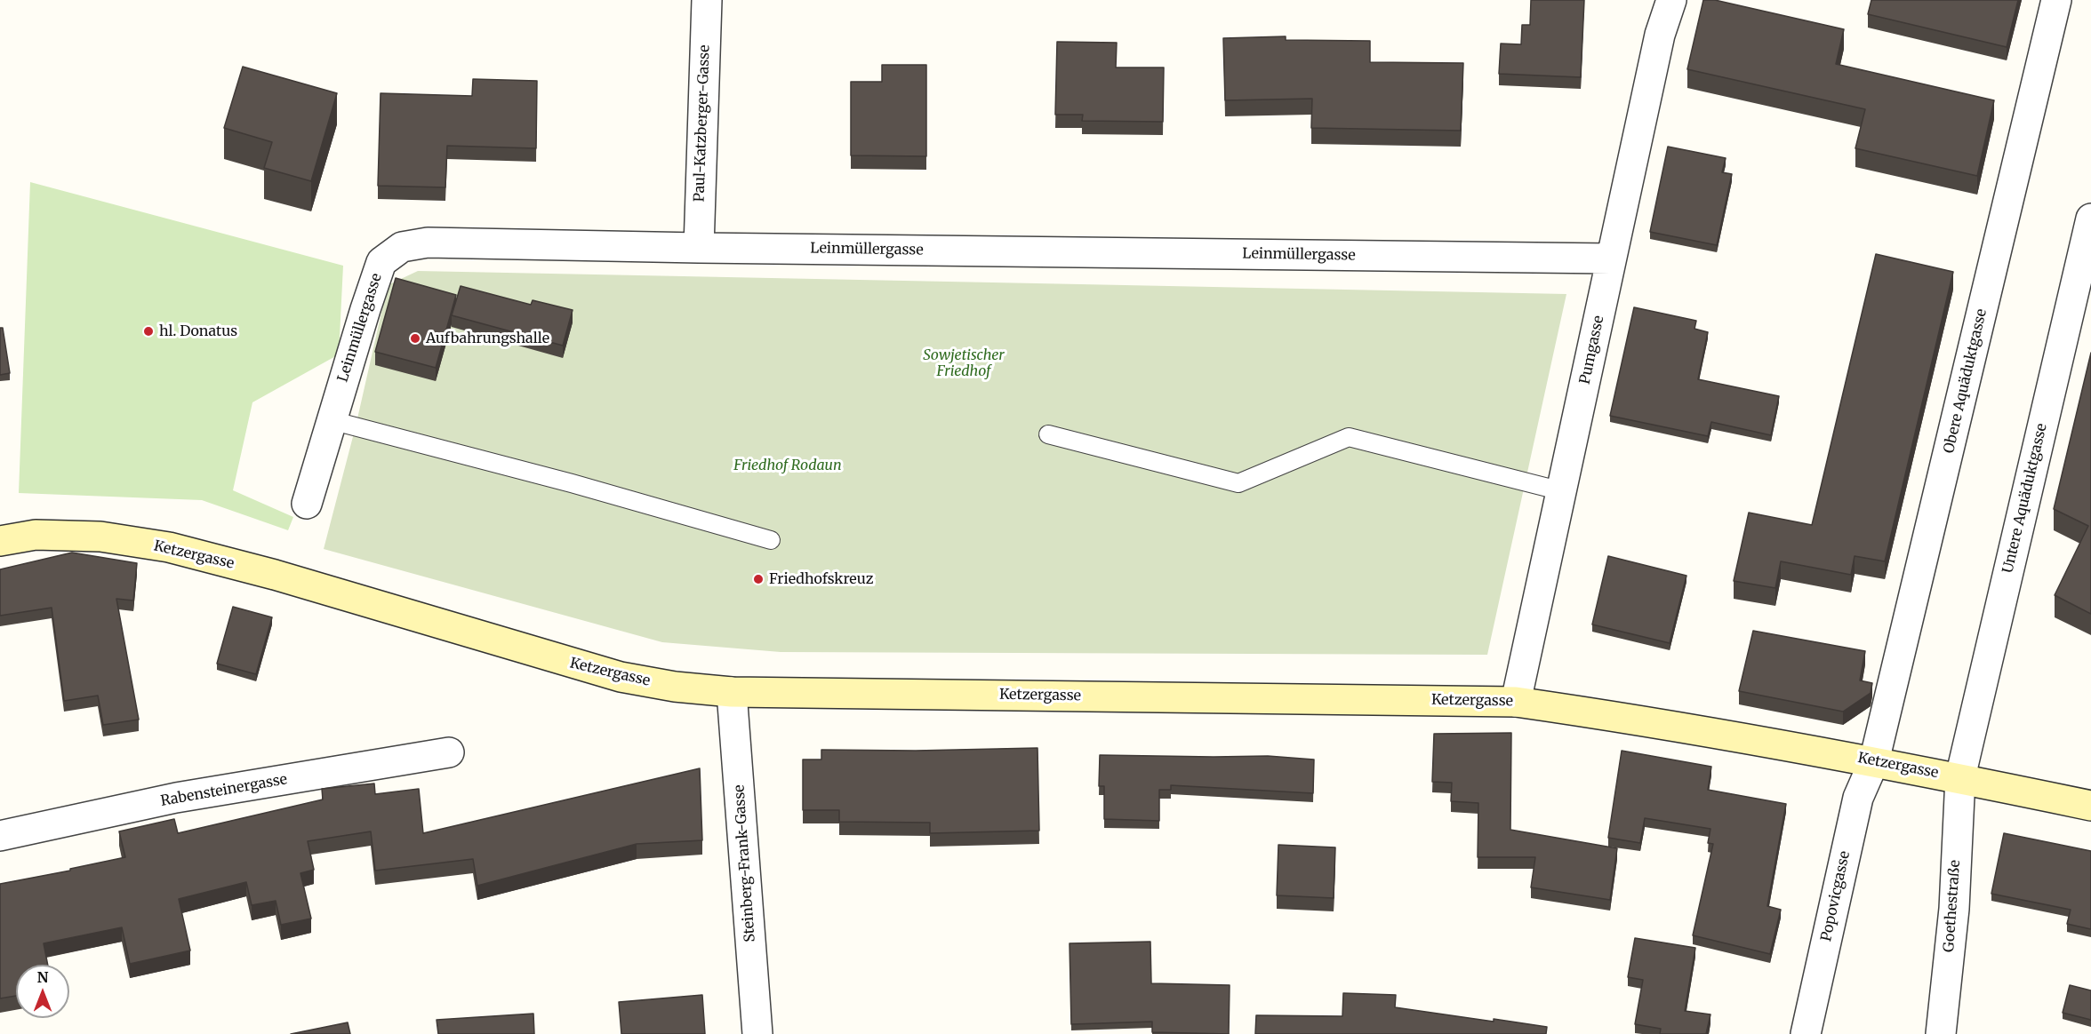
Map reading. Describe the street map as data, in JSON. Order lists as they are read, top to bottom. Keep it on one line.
{"streets":{"main road":["Ketzergasse"],"street":["Paul-Katzberger-Gasse","Leinmüllergasse","Pumgasse","Obere Aquäduktgasse","Untere Aquäduktgasse","Rabensteinergasse","Steinberg-Frank-Gasse","Popovicgasse","Goethestraße"]},"crossings":[["Paul-Katzberger-Gasse","Leinmüllergasse"],["Leinmüllergasse","Pumgasse"],["Pumgasse","Ketzergasse"],["Obere Aquäduktgasse","Ketzergasse"],["Obere Aquäduktgasse","Popovicgasse"],["Untere Aquäduktgasse","Ketzergasse"],["Untere Aquäduktgasse","Goethestraße"],["Ketzergasse","Steinberg-Frank-Gasse"],["Ketzergasse","Popovicgasse"],["Ketzergasse","Goethestraße"]],"parks":["Sowjetischer Friedhof","Friedhof Rodaun"],"places":["hl. Donatus","Aufbahrungshalle","Friedhofskreuz"],"north":"top"}
